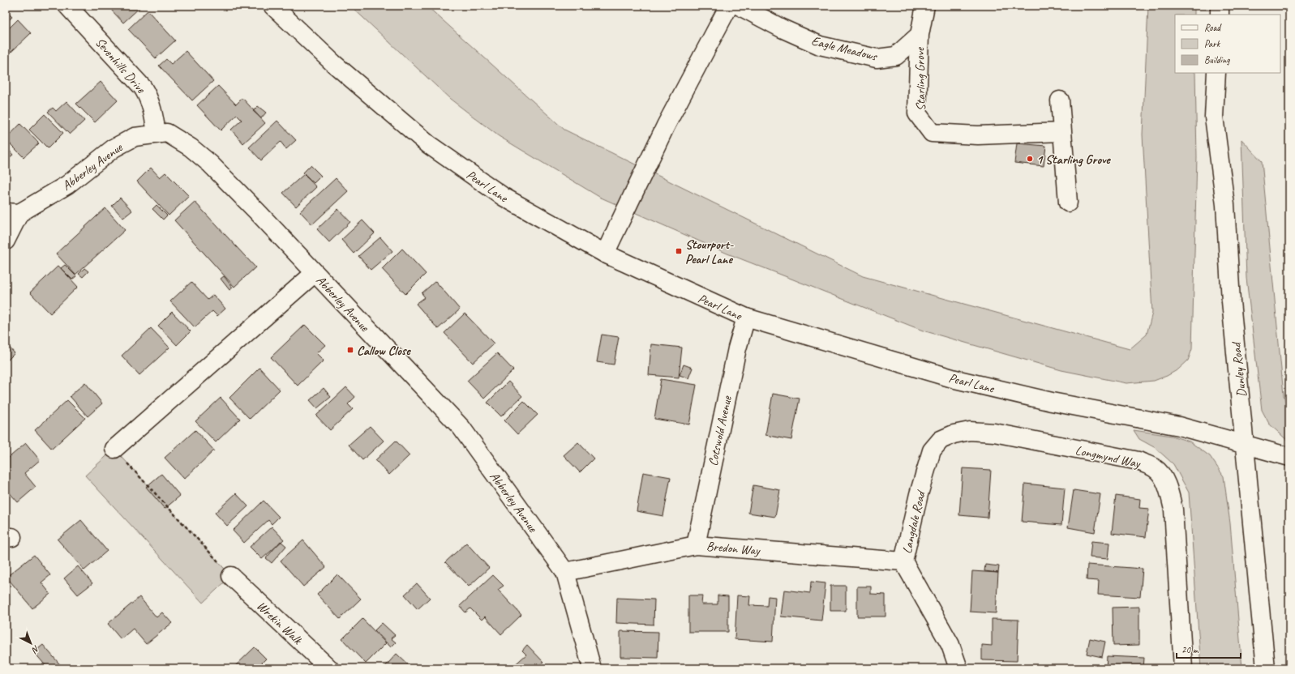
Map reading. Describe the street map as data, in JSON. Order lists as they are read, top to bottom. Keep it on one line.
{"streets":{"street":["Eagle Meadows","Sevenhills Drive","Starling Grove","Abberley Avenue","Pearl Lane","Dunley Road","Cotswold Avenue","Longmynd Way","Langdale Road","Bredon Way","Wrekin Walk"]},"crossings":[["Eagle Meadows","Starling Grove"],["Sevenhills Drive","Abberley Avenue"],["Abberley Avenue","Bredon Way"],["Pearl Lane","Dunley Road"],["Pearl Lane","Cotswold Avenue"],["Cotswold Avenue","Bredon Way"],["Longmynd Way","Langdale Road"],["Langdale Road","Bredon Way"]],"places":{"other":["1 Starling Grove"],"transit":["Stourport- Pearl Lane","Callow Close"]},"legend":["Road","Park","Building"],"scale_bar":"20 m","north":"bottom right"}
